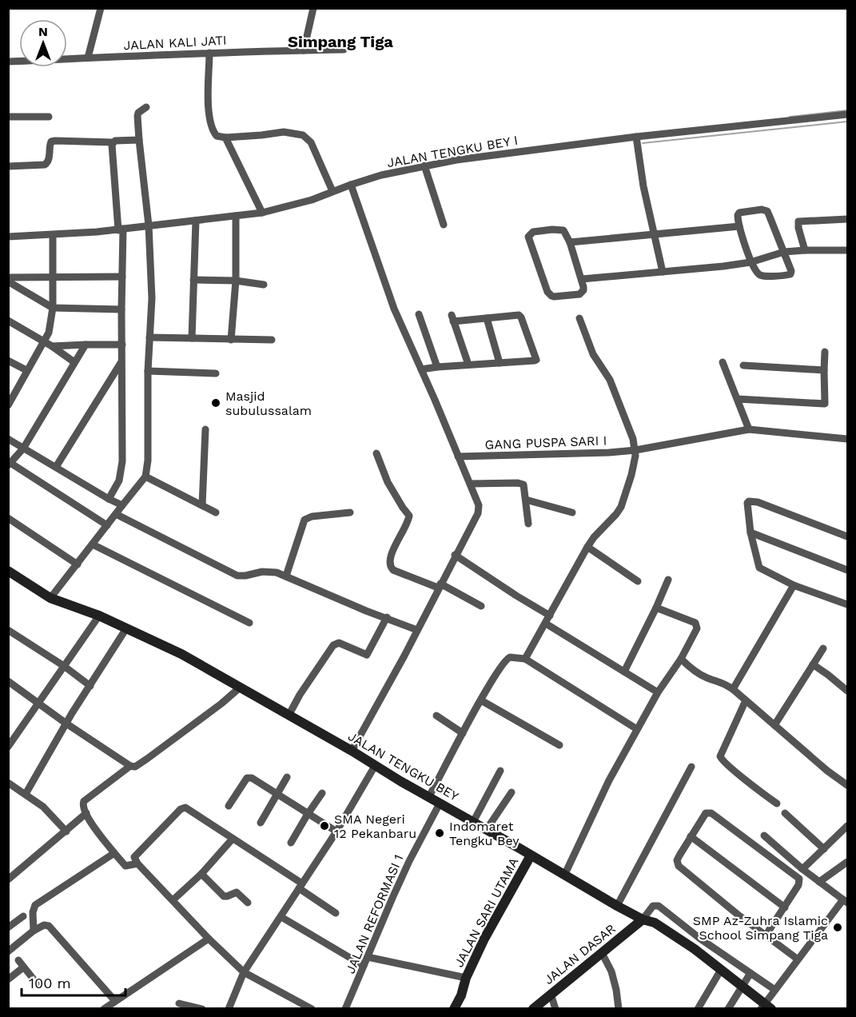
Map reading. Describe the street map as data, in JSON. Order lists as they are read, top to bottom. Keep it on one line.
{"streets":{"main road":["JALAN TENGKU BEY","JALAN SARI UTAMA","JALAN DASAR"],"street":["JALAN KALI JATI","JALAN TENGKU BEY I","GANG PUSPA SARI I","JALAN REFORMASI 1"]},"crossings":[["JALAN TENGKU BEY","JALAN SARI UTAMA"],["JALAN TENGKU BEY","JALAN REFORMASI 1"],["JALAN TENGKU BEY","JALAN DASAR"]],"districts":["Simpang Tiga"],"places":["Masjid subulussalam","SMA Negeri 12 Pekanbaru","Indomaret Tengku Bey","SMP Az-Zuhra Islamic School Simpang Tiga"],"scale_bar":"100 m","north":"top"}
